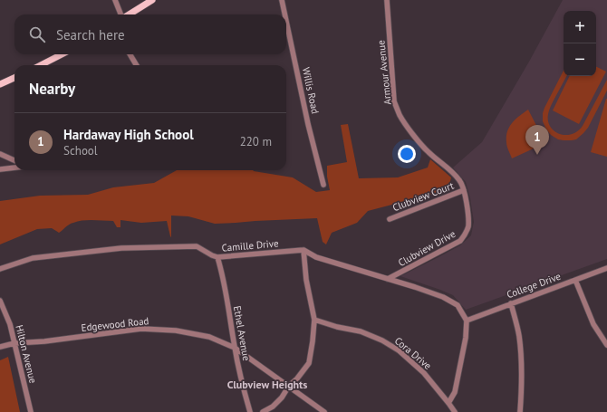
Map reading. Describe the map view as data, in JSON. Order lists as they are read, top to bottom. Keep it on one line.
{"streets":{"street":["Armour Avenue","Willis Road","Clubview Court","Camille Drive","Clubview Drive","College Drive","Edgewood Road","Ethel Avenue","Cora Drive","Hilton Avenue"]},"crossings":[["Armour Avenue","Clubview Drive"],["Clubview Court","Clubview Drive"],["Camille Drive","Ethel Avenue"],["Edgewood Road","Ethel Avenue"],["Edgewood Road","Hilton Avenue"]],"districts":["Clubview Heights"],"page":{"map_buttons":["+","−"],"search":"Search here","heading":"Nearby","list":[{"mark":"1","name":"Hardaway High School","note":"School","value":"220 m"}],"pins":"1"}}
